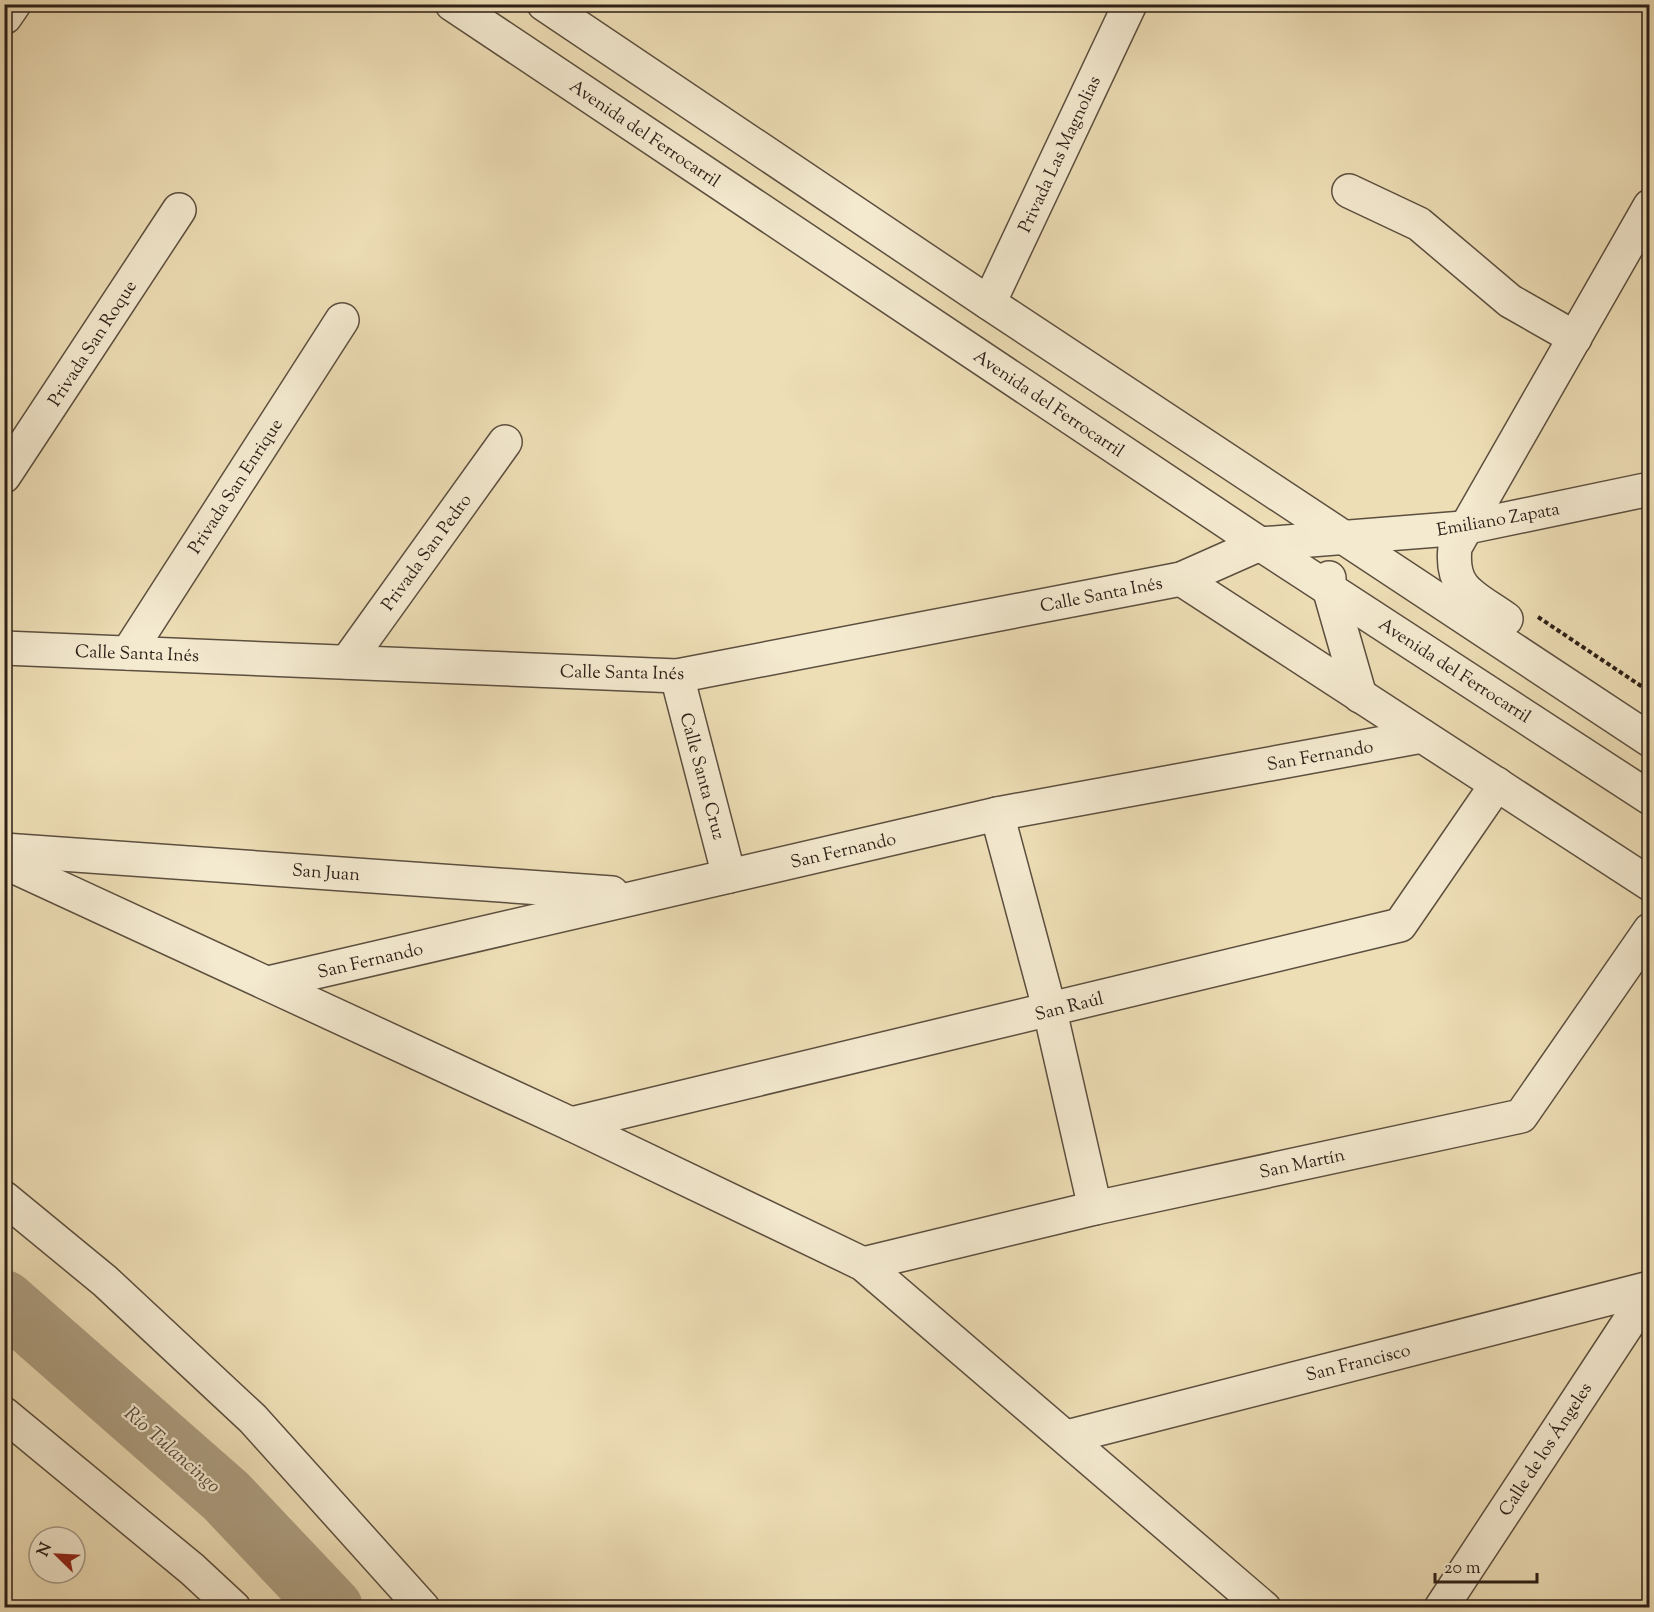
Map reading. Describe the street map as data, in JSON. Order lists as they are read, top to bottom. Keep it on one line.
{"streets":{"street":["Avenida del Ferrocarril","Privada Las Magnolias","Privada San Roque","Privada San Enrique","Emiliano Zapata","Privada San Pedro","Calle Santa Inés","San Fernando","Calle Santa Cruz","San Juan","San Raúl","San Martín","San Francisco","Calle de los Ángeles"]},"crossings":[["Avenida del Ferrocarril","Emiliano Zapata"],["Avenida del Ferrocarril","Calle Santa Inés"],["Privada San Enrique","Calle Santa Inés"],["Emiliano Zapata","Calle Santa Inés"],["Privada San Pedro","Calle Santa Inés"],["Calle Santa Inés","Calle Santa Cruz"],["San Fernando","Calle Santa Cruz"],["San Fernando","San Juan"],["San Francisco","Calle de los Ángeles"]],"water":["Río Tulancingo"],"scale_bar":"20 m","north":"top left"}
